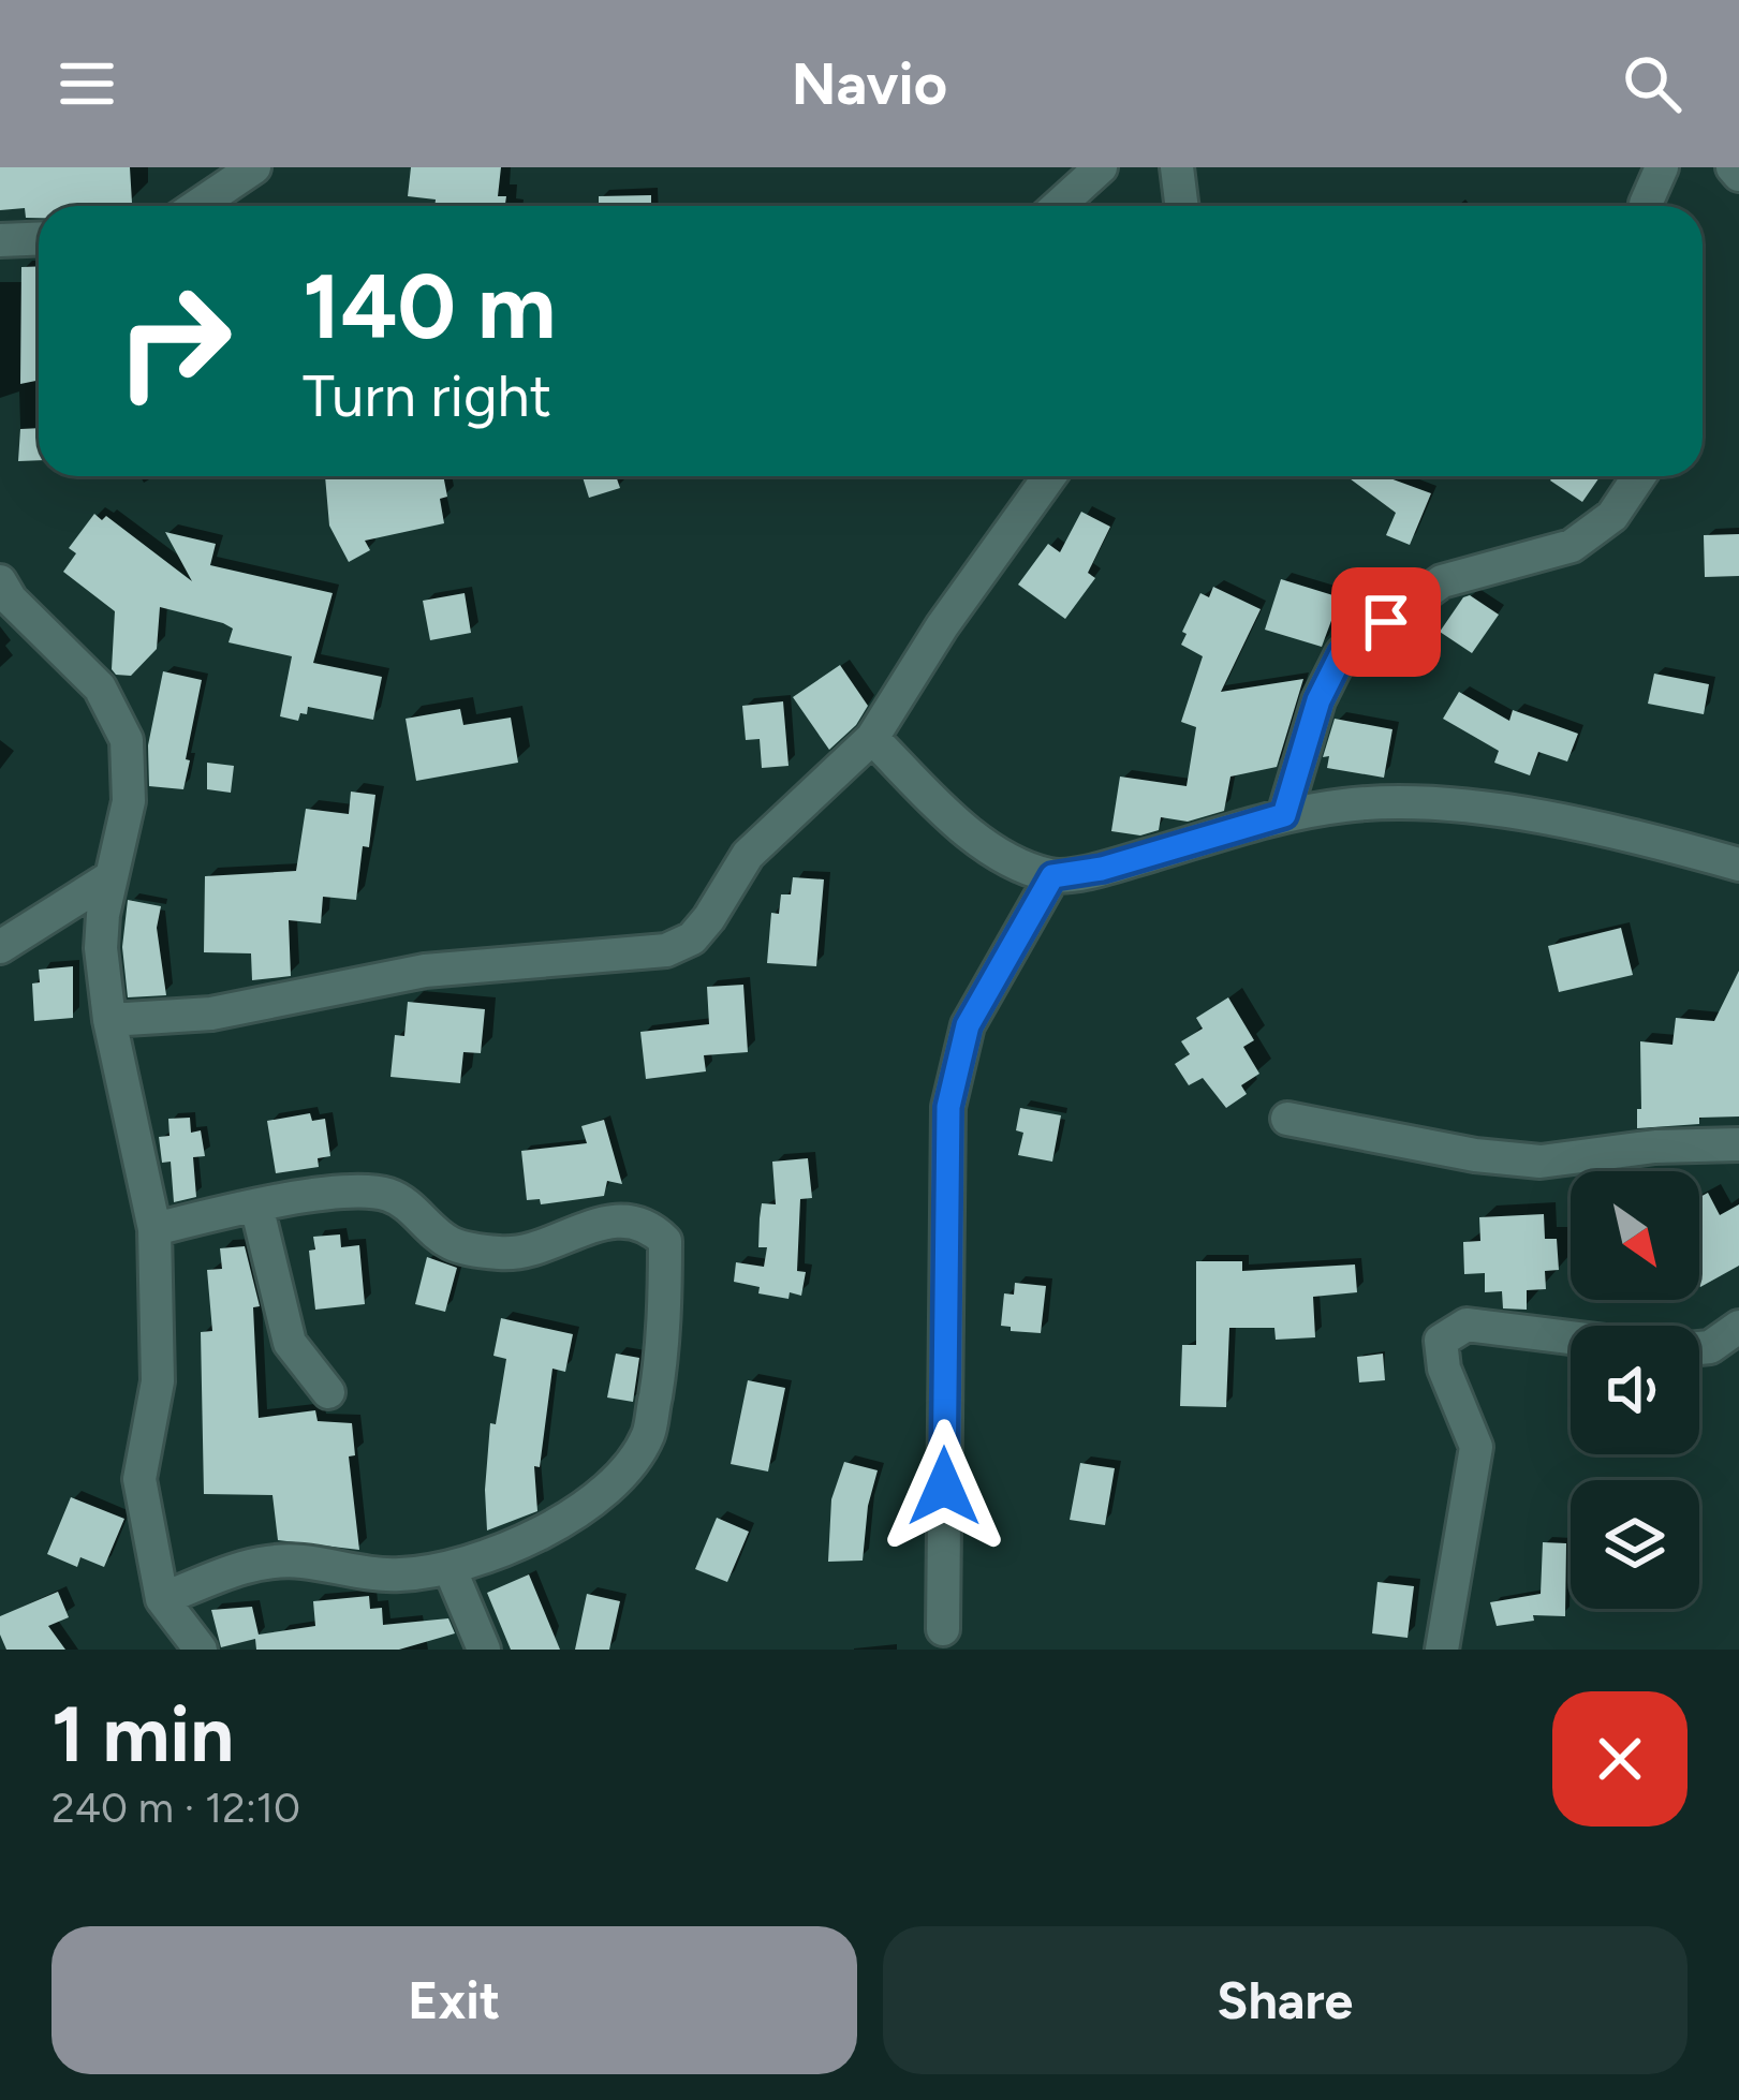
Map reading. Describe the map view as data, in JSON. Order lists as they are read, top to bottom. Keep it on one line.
{"north":"bottom right","page":{"header":"Navio","turn":["140 m","Turn right"],"heading":["1 min","240 m · 12:10"],"buttons":["Exit","Share"]}}
